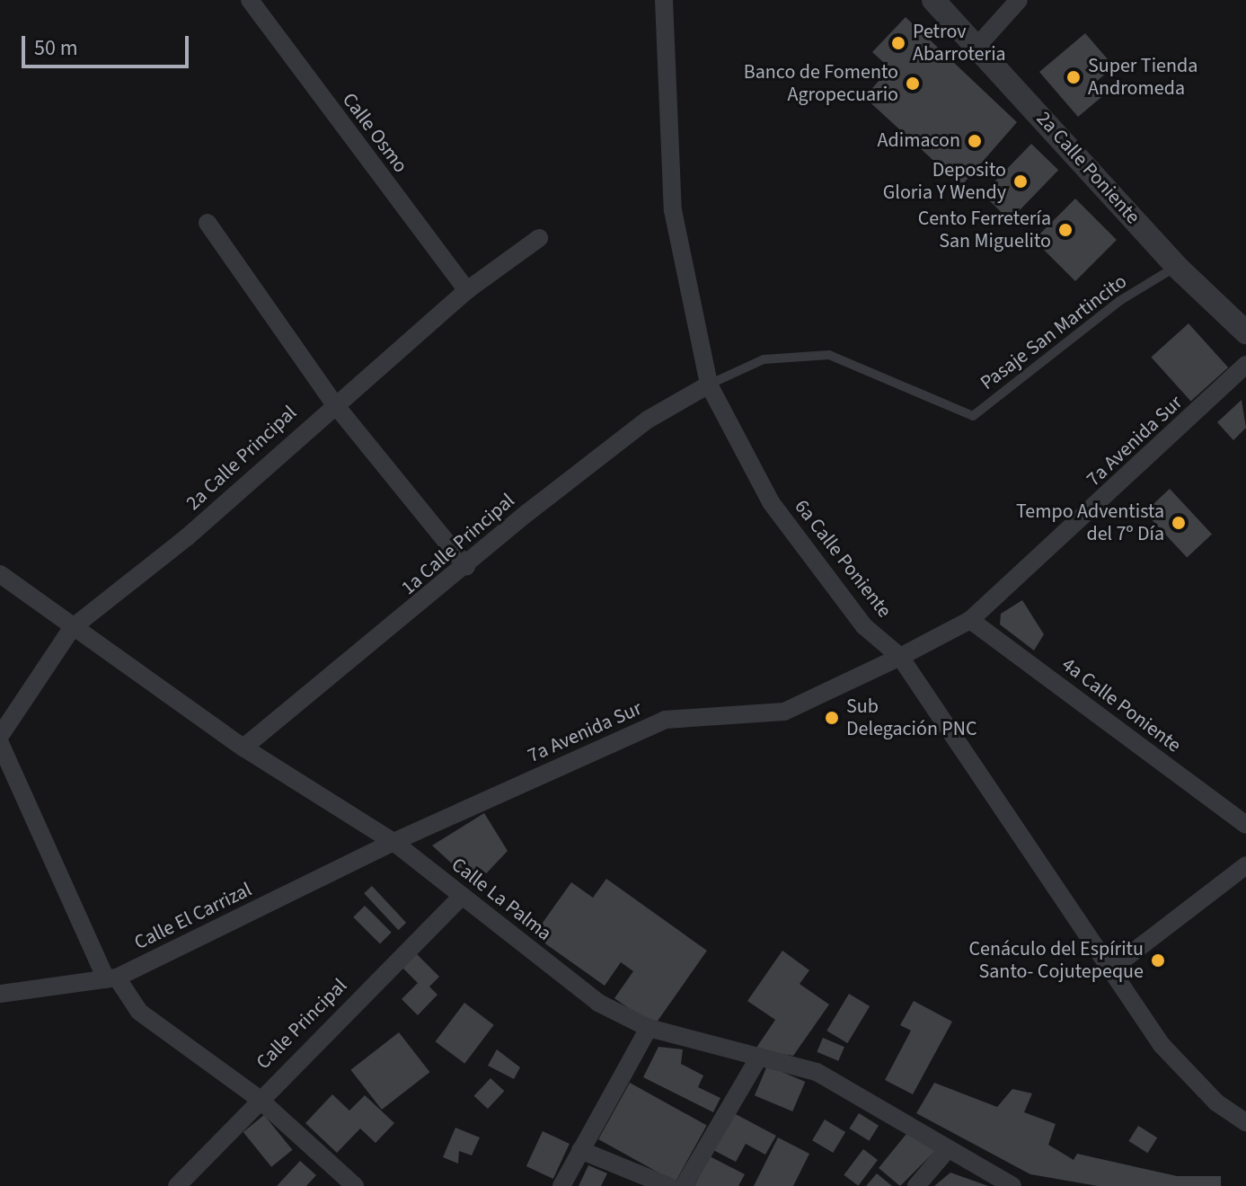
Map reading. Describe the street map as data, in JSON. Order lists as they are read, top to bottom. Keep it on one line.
{"streets":{"street":["Calle Osmo","2a Calle Poniente","7a Avenida Sur","2a Calle Principal","1a Calle Principal","6a Calle Poniente","4a Calle Poniente","Calle La Palma","Calle El Carrizal","Calle Principal"],"lane":["Pasaje San Martincito"]},"crossings":[["Calle Osmo","2a Calle Principal"],["2a Calle Poniente","Pasaje San Martincito"],["Pasaje San Martincito","1a Calle Principal"],["Pasaje San Martincito","6a Calle Poniente"],["7a Avenida Sur","6a Calle Poniente"],["7a Avenida Sur","4a Calle Poniente"],["7a Avenida Sur","Calle La Palma"],["7a Avenida Sur","Calle El Carrizal"],["2a Calle Principal","Calle La Palma"],["1a Calle Principal","6a Calle Poniente"],["1a Calle Principal","Calle La Palma"],["Calle La Palma","Calle El Carrizal"],["Calle La Palma","Calle Principal"]],"places":["Petrov Abarroteria","Super Tienda Andromeda","Banco de Fomento Agropecuario","Adimacon","Deposito Gloria Y Wendy","Cento Ferretería San Miguelito","Tempo Adventista del 7º Día","Sub Delegación PNC","Cenáculo del Espíritu Santo- Cojutepeque"],"scale_bar":"50 m"}
